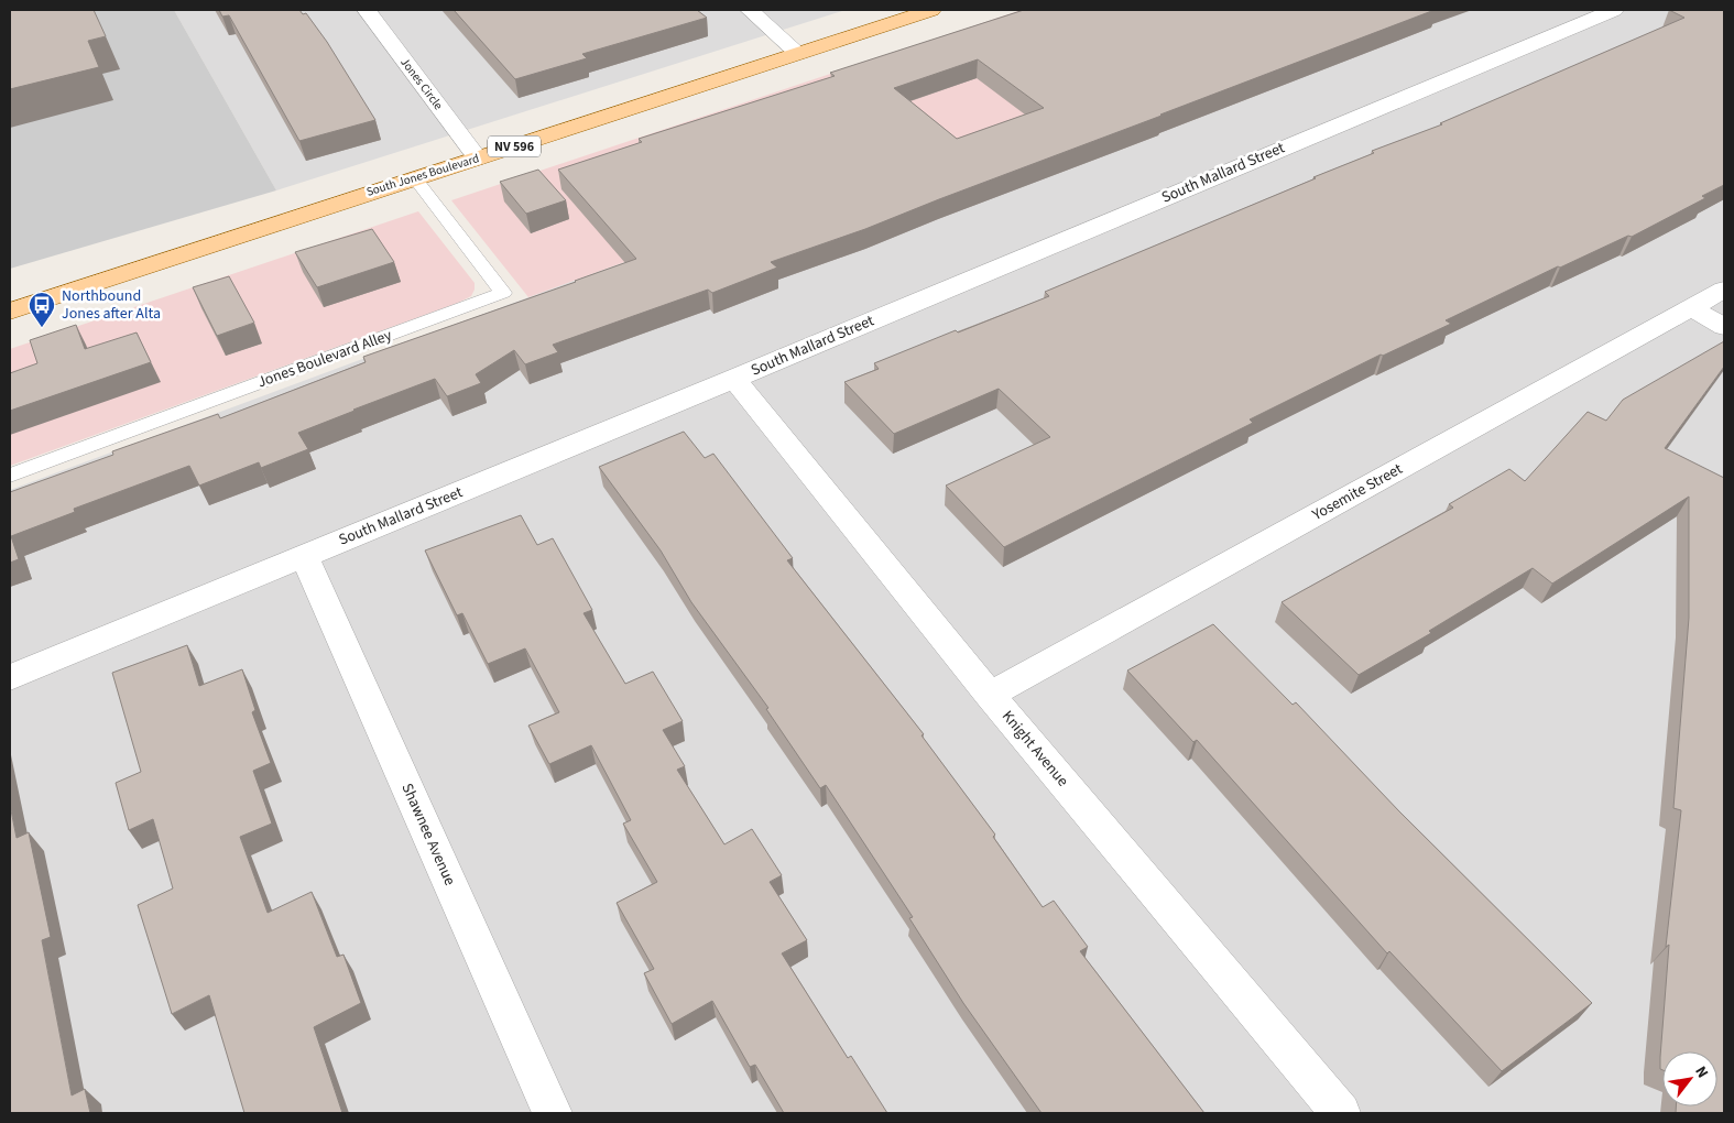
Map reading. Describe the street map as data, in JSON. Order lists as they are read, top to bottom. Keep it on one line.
{"streets":{"main road":["NV 596","South Jones Boulevard"],"street":["Jones Circle","South Mallard Street","Yosemite Street","Knight Avenue","Shawnee Avenue"],"lane":["Jones Boulevard Alley"]},"crossings":[["Jones Circle","South Jones Boulevard"],["South Mallard Street","Knight Avenue"],["South Mallard Street","Shawnee Avenue"],["South Jones Boulevard","Jones Boulevard Alley"],["Yosemite Street","Knight Avenue"]],"places":{"bus stop":["Northbound Jones after Alta"]},"north":"top right"}
